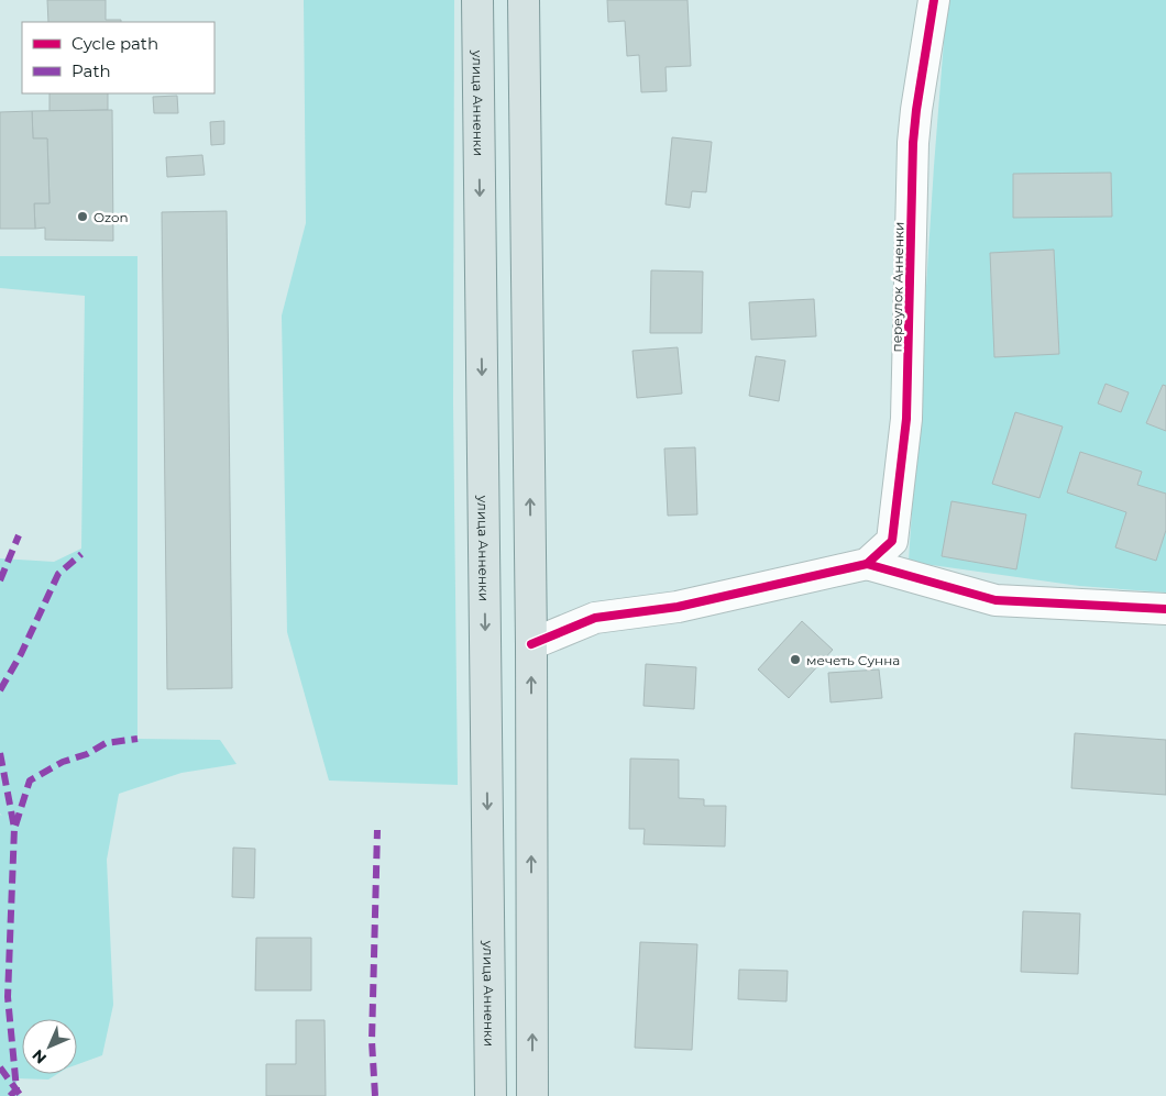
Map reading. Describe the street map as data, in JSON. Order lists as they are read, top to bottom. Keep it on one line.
{"streets":{"main road":["улица Анненки"],"street":["переулок Анненки"]},"places":["Ozon","мечеть Сунна"],"legend":["Cycle path","Path"],"north":"bottom left"}
